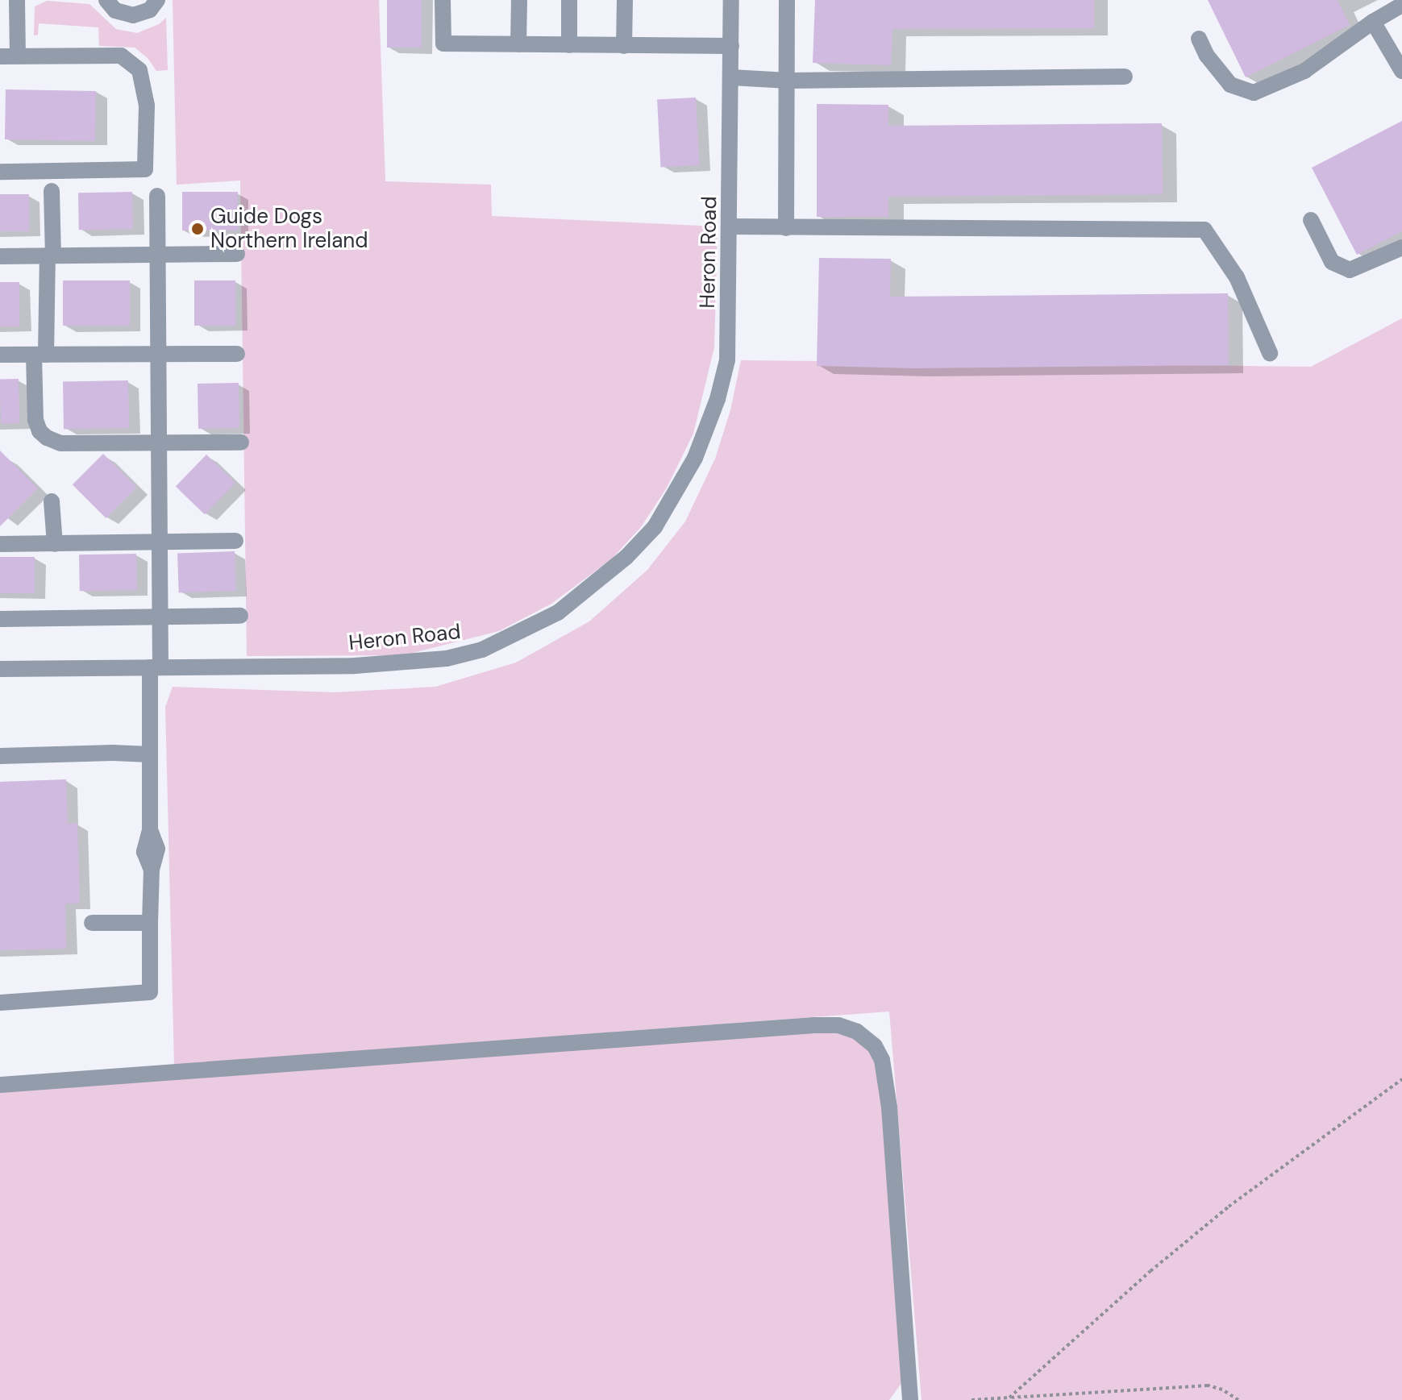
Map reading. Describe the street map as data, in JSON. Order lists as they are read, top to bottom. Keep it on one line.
{"streets":{"street":["Heron Road"]},"places":["Guide Dogs Northern Ireland"]}
